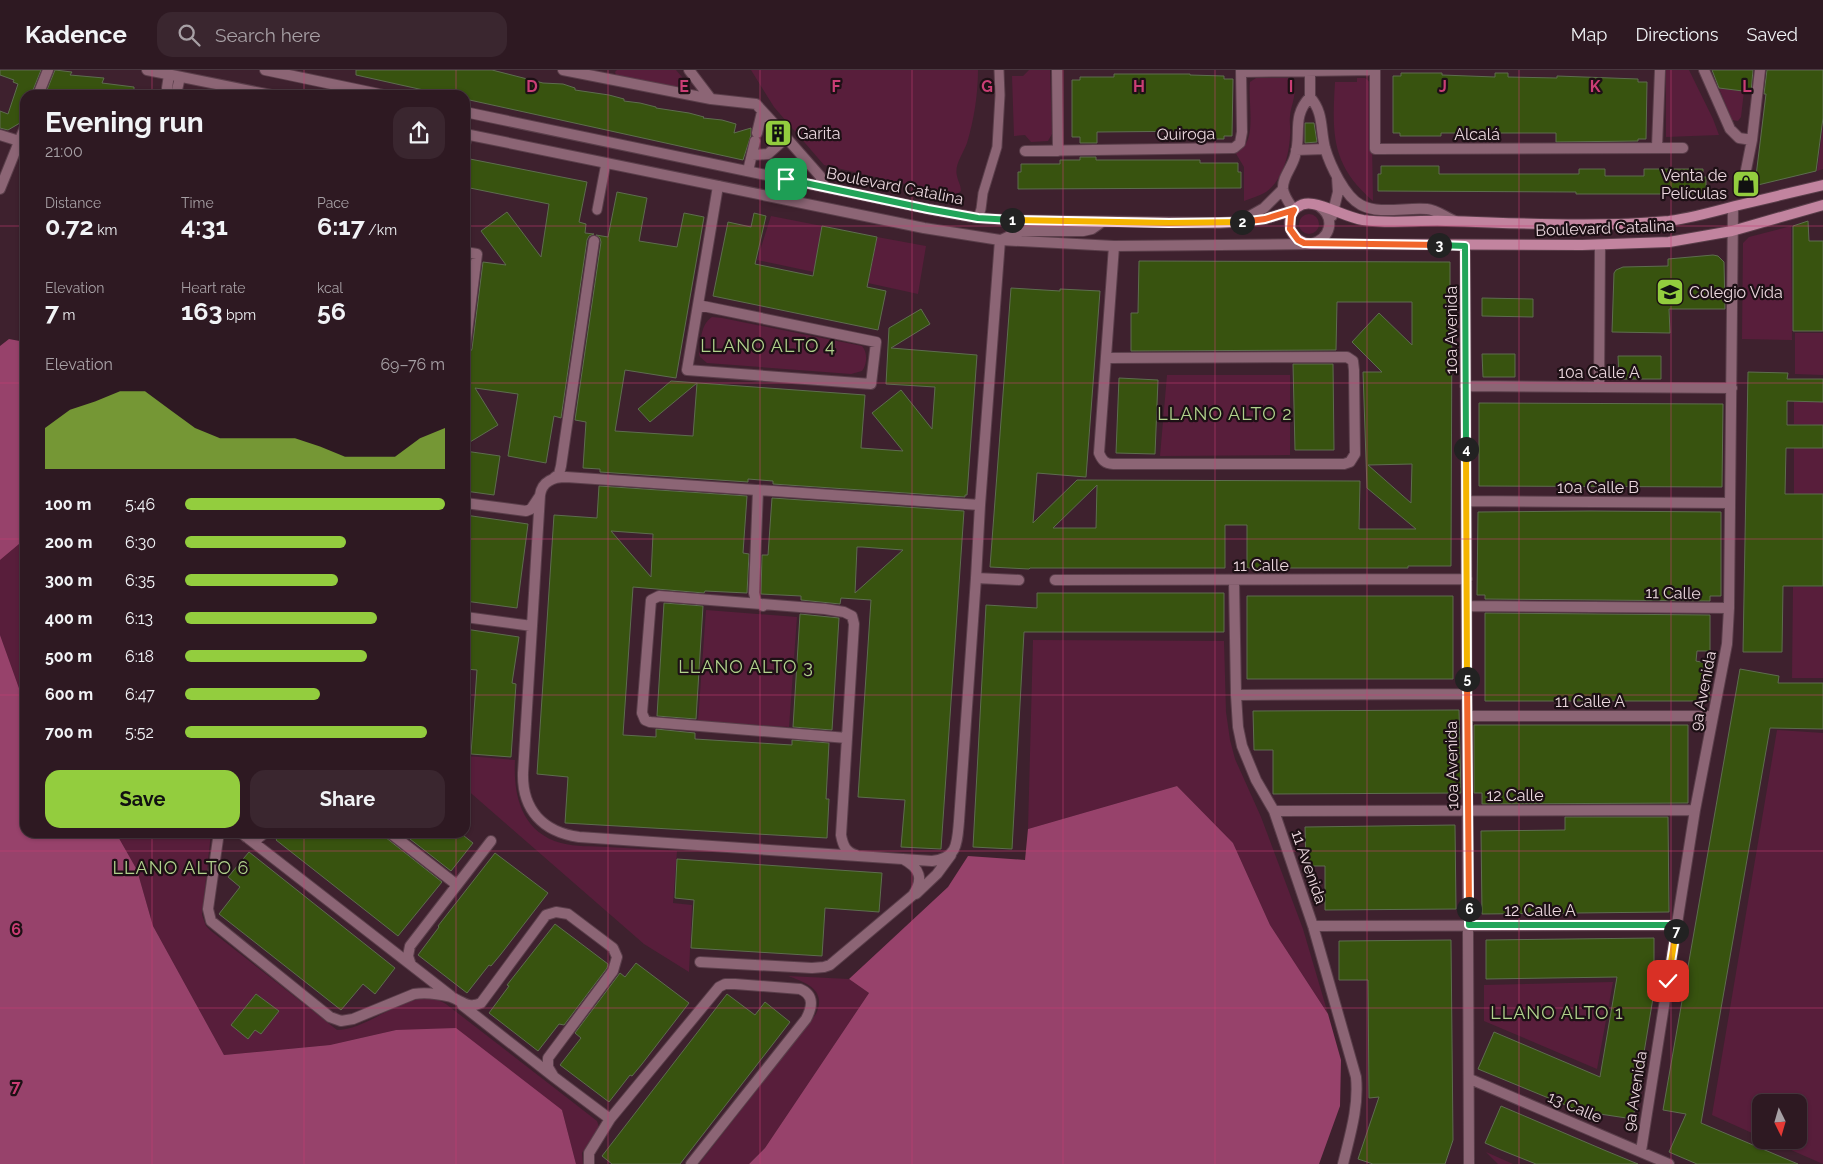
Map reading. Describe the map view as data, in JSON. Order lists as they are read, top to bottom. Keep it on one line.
{"streets":{"main road":["Boulevard Catalina"],"street":["Quiroga","Alcalá","10a Avenida","10a Calle A","10a Calle B","11 Calle","9a Avenida","11 Calle A","12 Calle","11 Avenida","12 Calle A","13 Calle"]},"crossings":[["Quiroga","Alcalá"],["Boulevard Catalina","10a Avenida"],["Boulevard Catalina","9a Avenida"],["10a Avenida","10a Calle A"],["10a Avenida","10a Calle B"],["10a Avenida","11 Calle"],["10a Avenida","11 Calle A"],["10a Avenida","12 Calle"],["10a Avenida","12 Calle A"],["10a Avenida","13 Calle"],["10a Calle A","9a Avenida"],["10a Calle B","9a Avenida"],["11 Calle","9a Avenida"],["11 Calle","11 Avenida"],["9a Avenida","11 Calle A"],["9a Avenida","12 Calle"],["9a Avenida","12 Calle A"],["9a Avenida","13 Calle"],["12 Calle","11 Avenida"],["11 Avenida","12 Calle A"]],"districts":["LLANO ALTO 4","LLANO ALTO 2","LLANO ALTO 3","LLANO ALTO 6","LLANO ALTO 1"],"places":{"building":["Garita"],"shop":["Venta de Películas"],"school or university":["Colegio Vida"]},"north":"bottom","page":{"header":"Kadence","search":"Search here","nav":["Map","Directions","Saved"],"heading":["Evening run","21:00"],"stats":[["Distance","0.72 km"],["Time","4:31"],["Pace","6:17 /km"],["Elevation","7 m"],["Heart rate","163 bpm"],["kcal","56"]],"pins":["1","2","3","4","5","6","7"],"chart":["Elevation","69–76 m"],"list":[{"name":"100 m","note":"5:46"},{"name":"200 m","note":"6:30"},{"name":"300 m","note":"6:35"},{"name":"400 m","note":"6:13"},{"name":"500 m","note":"6:18"},{"name":"600 m","note":"6:47"},{"name":"700 m","note":"5:52"}],"buttons":["Save","Share"]},"grid":{"columns":["D","E","F","G","H","I","J","K","L"],"rows":["6","7"]}}
